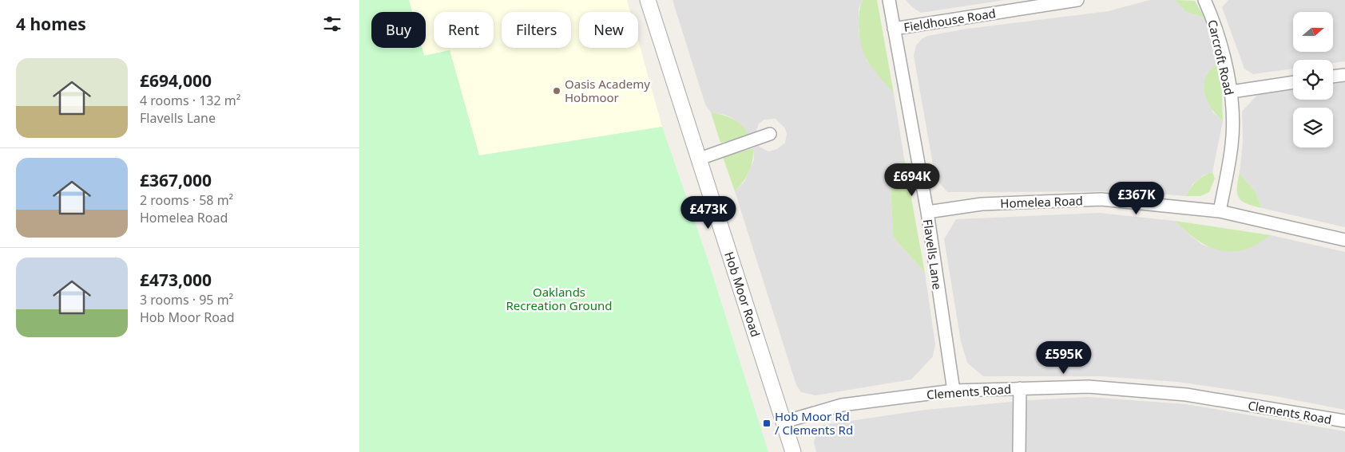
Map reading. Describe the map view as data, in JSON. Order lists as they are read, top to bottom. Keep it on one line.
{"streets":{"street":["Fieldhouse Road","Carcroft Road","Homelea Road","Flavells Lane","Hob Moor Road","Clements Road"]},"crossings":[["Fieldhouse Road","Flavells Lane"],["Carcroft Road","Homelea Road"],["Homelea Road","Flavells Lane"],["Flavells Lane","Clements Road"],["Hob Moor Road","Clements Road"]],"parks":["Oaklands Recreation Ground"],"places":{"other":["Oasis Academy Hobmoor"],"transit":["Hob Moor Rd / Clements Rd"]},"north":"right","page":{"heading":"4 homes","chip":["Buy","Rent","Filters","New"],"list":[{"name":"£694,000","note":"4 rooms · 132 m² · Flavells Lane"},{"name":"£367,000","note":"2 rooms · 58 m² · Homelea Road"},{"name":"£473,000","note":"3 rooms · 95 m² · Hob Moor Road"}],"price":["£694K","£367K","£473K","£595K"]}}
